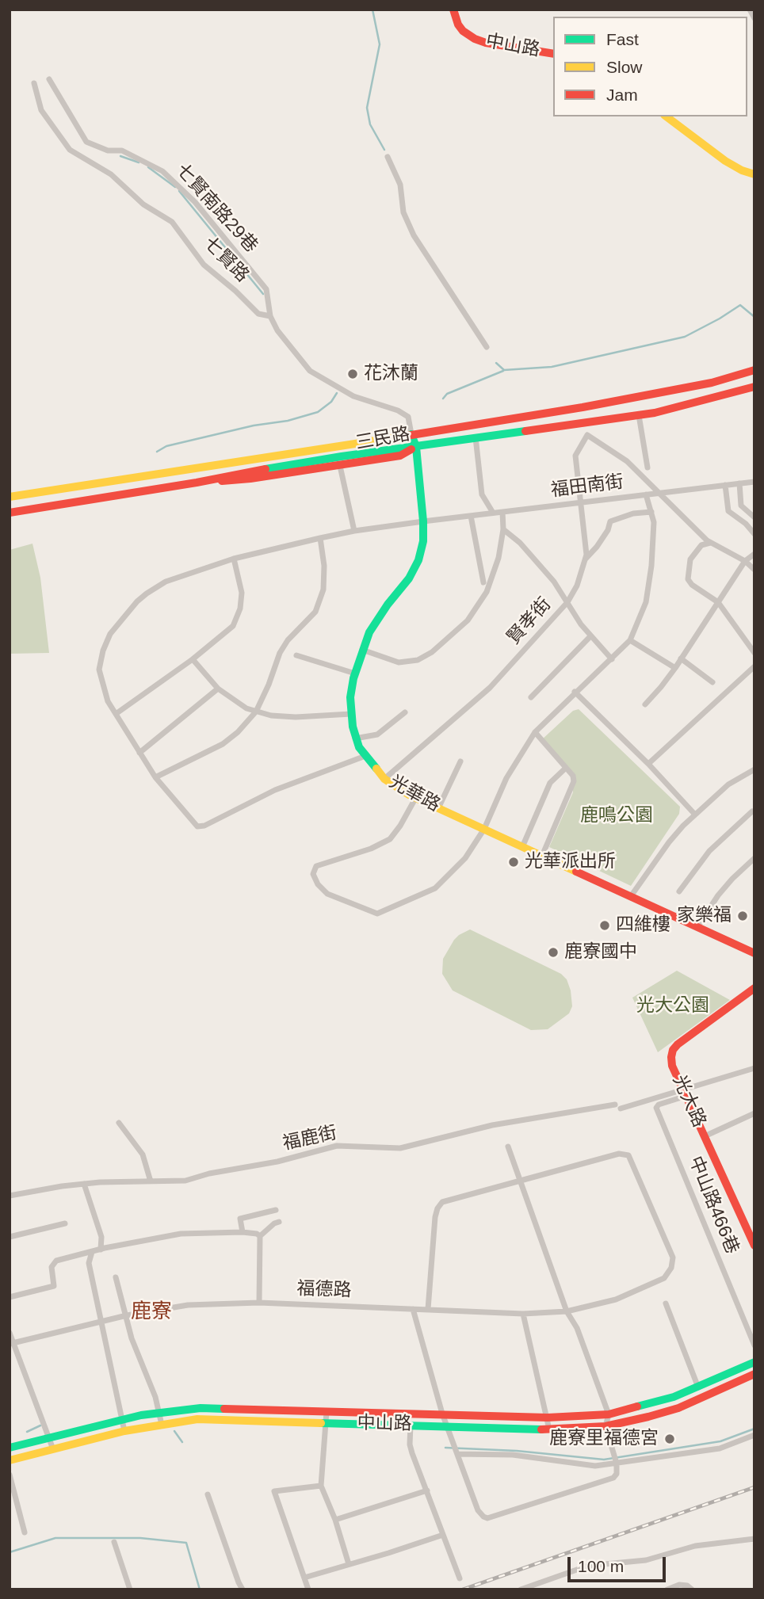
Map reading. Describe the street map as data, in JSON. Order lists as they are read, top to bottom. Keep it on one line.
{"streets":{"street":["中山路","七賢南路29巷","七賢路","三民路","福田南街","賢孝街","光華路","光大路","福鹿街","中山路466巷","福德路"]},"crossings":[["七賢南路29巷","七賢路"],["七賢路","三民路"],["七賢路","光華路"],["三民路","光華路"],["福田南街","賢孝街"],["福田南街","光華路"],["賢孝街","光華路"],["光大路","福鹿街"],["光大路","中山路466巷"],["福鹿街","中山路466巷"]],"districts":["鹿寮"],"parks":["鹿鳴公園","光大公園"],"places":["花沐蘭","光華派出所","家樂福","四維樓","鹿寮國中","鹿寮里福德宮"],"legend":["Fast","Slow","Jam"],"scale_bar":"100 m"}
